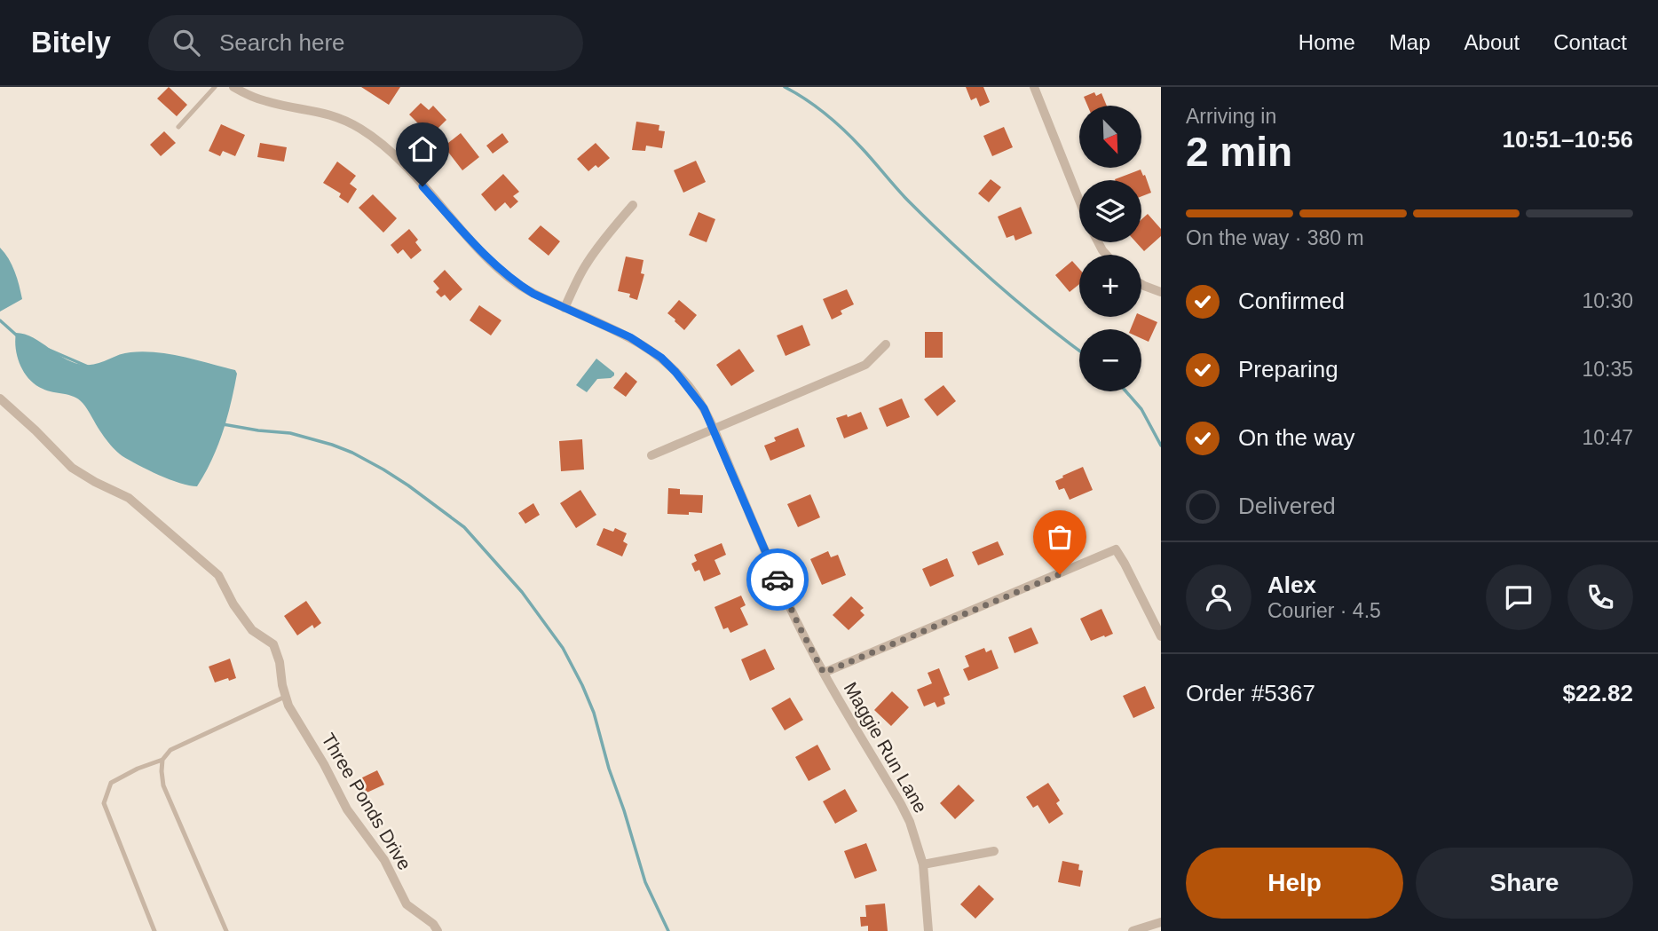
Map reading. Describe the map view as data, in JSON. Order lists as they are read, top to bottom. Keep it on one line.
{"streets":{"street":["Maggie Run Lane","Three Ponds Drive"]},"north":"bottom right","page":{"header":"Bitely","search":"Search here","nav":["Home","Map","About","Contact"],"heading":["2 min","Arriving in","10:51–10:56"],"panel":["Alex","Courier · 4.5","Order #5367","$22.82"],"map_buttons":["+","−"],"bar":"On the way · 380 m","list":[["Confirmed","10:30"],["Preparing","10:35"],["On the way","10:47"],"Delivered"],"buttons":["Help","Share"]}}
